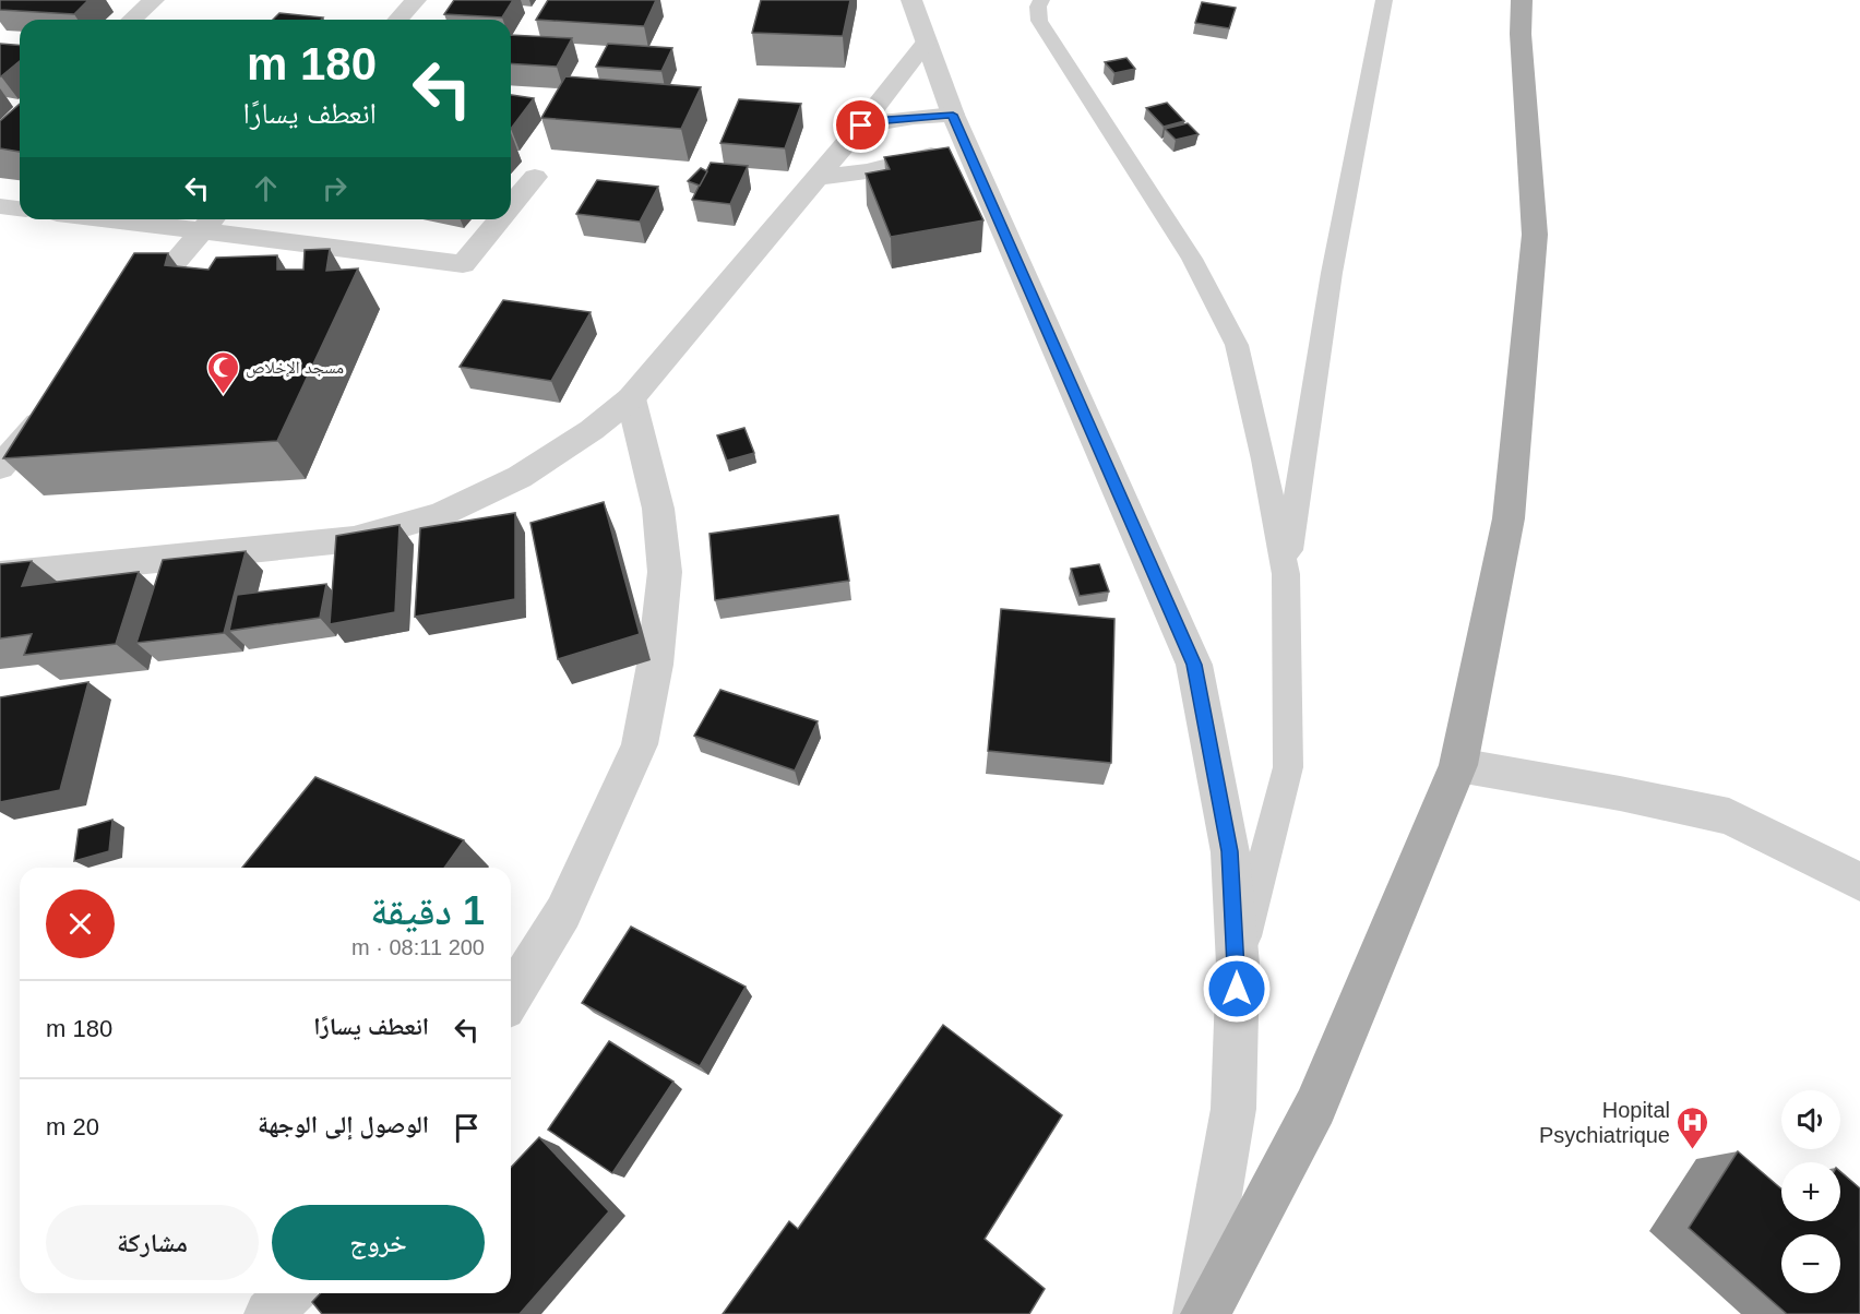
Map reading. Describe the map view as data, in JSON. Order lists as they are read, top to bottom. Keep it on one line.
{"places":{"mosque":["مسجد الإخلاص"],"hospital":["Hopital Psychiatrique"]},"page":{"turn":["180 m","انعطف يسارًا"],"heading":["1 دقيقة","200 m · 08:11"],"list":[{"name":"انعطف يسارًا","value":"180 m"},{"name":"الوصول إلى الوجهة","value":"20 m"}],"map_buttons":["+","−"],"buttons":["خروج","مشاركة"]}}
